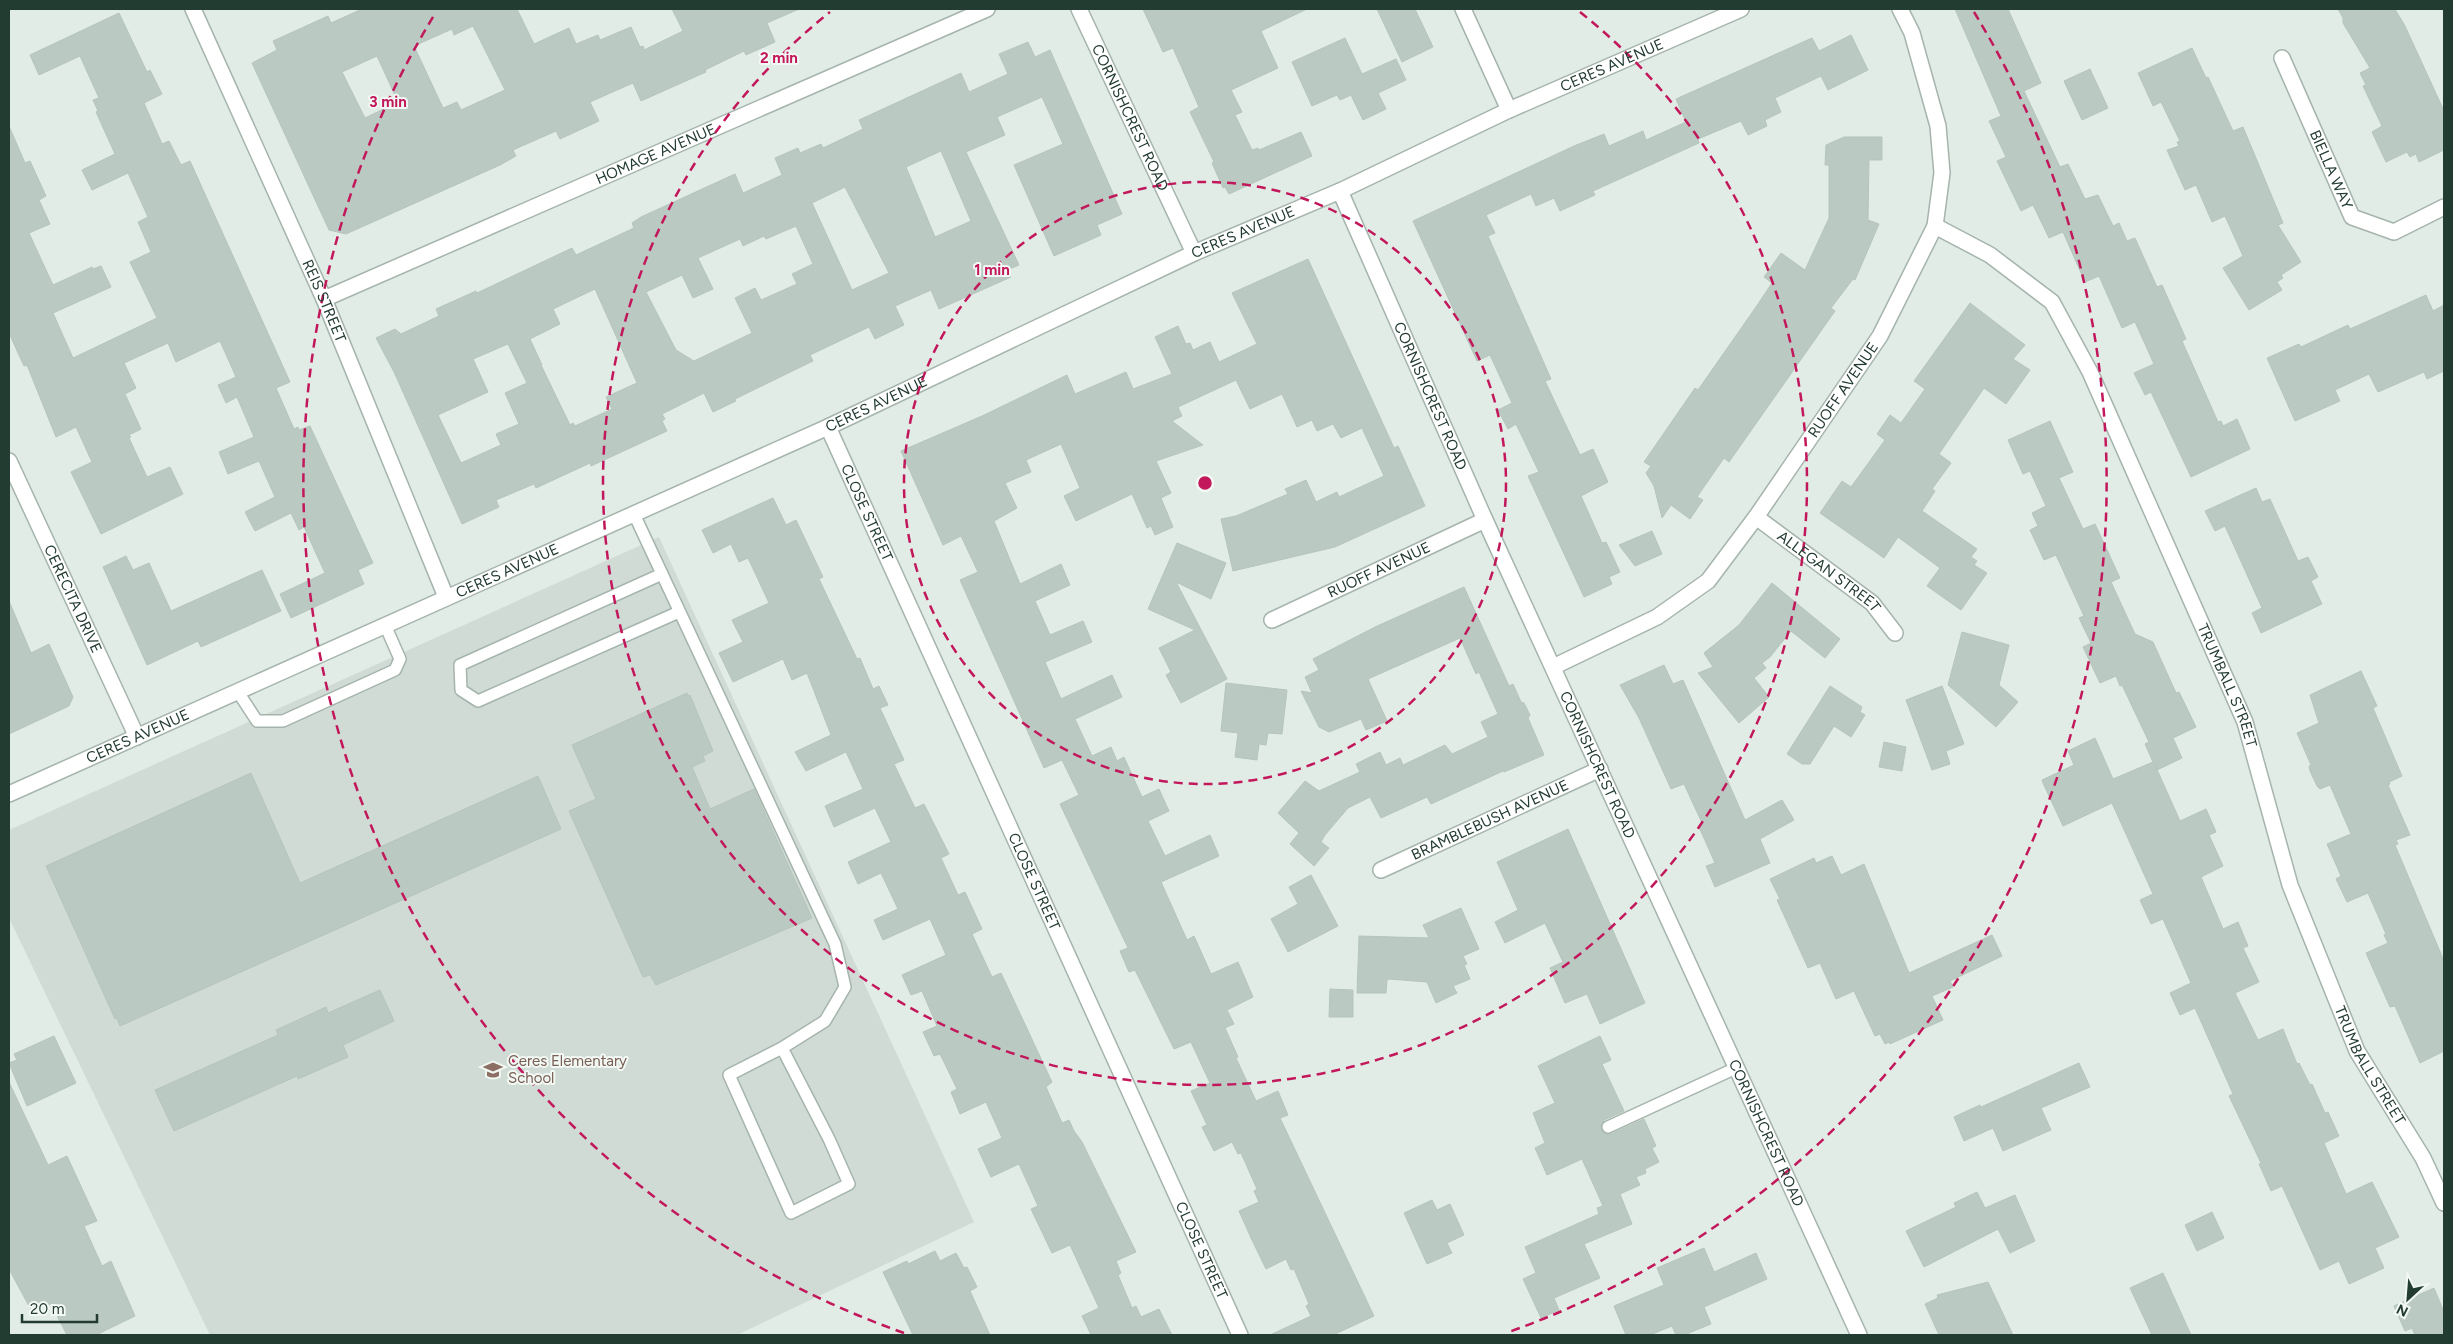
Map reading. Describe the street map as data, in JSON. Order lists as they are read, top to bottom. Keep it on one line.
{"streets":{"street":["CERES AVENUE","CORNISHCREST ROAD","HOMAGE AVENUE","BIELLA WAY","REIS STREET","RUOFF AVENUE","CLOSE STREET","ALLEGAN STREET","CERECITA DRIVE","TRUMBALL STREET","BRAMBLEBUSH AVENUE"]},"crossings":[["CERES AVENUE","CORNISHCREST ROAD"],["CERES AVENUE","REIS STREET"],["CERES AVENUE","CLOSE STREET"],["CERES AVENUE","CERECITA DRIVE"],["CORNISHCREST ROAD","RUOFF AVENUE"],["CORNISHCREST ROAD","BRAMBLEBUSH AVENUE"],["HOMAGE AVENUE","REIS STREET"],["RUOFF AVENUE","ALLEGAN STREET"],["RUOFF AVENUE","TRUMBALL STREET"]],"places":{"school or university":["Ceres Elementary School"]},"scale_bar":"20 m","north":"bottom left","rings":["2 min","3 min","1 min"]}
